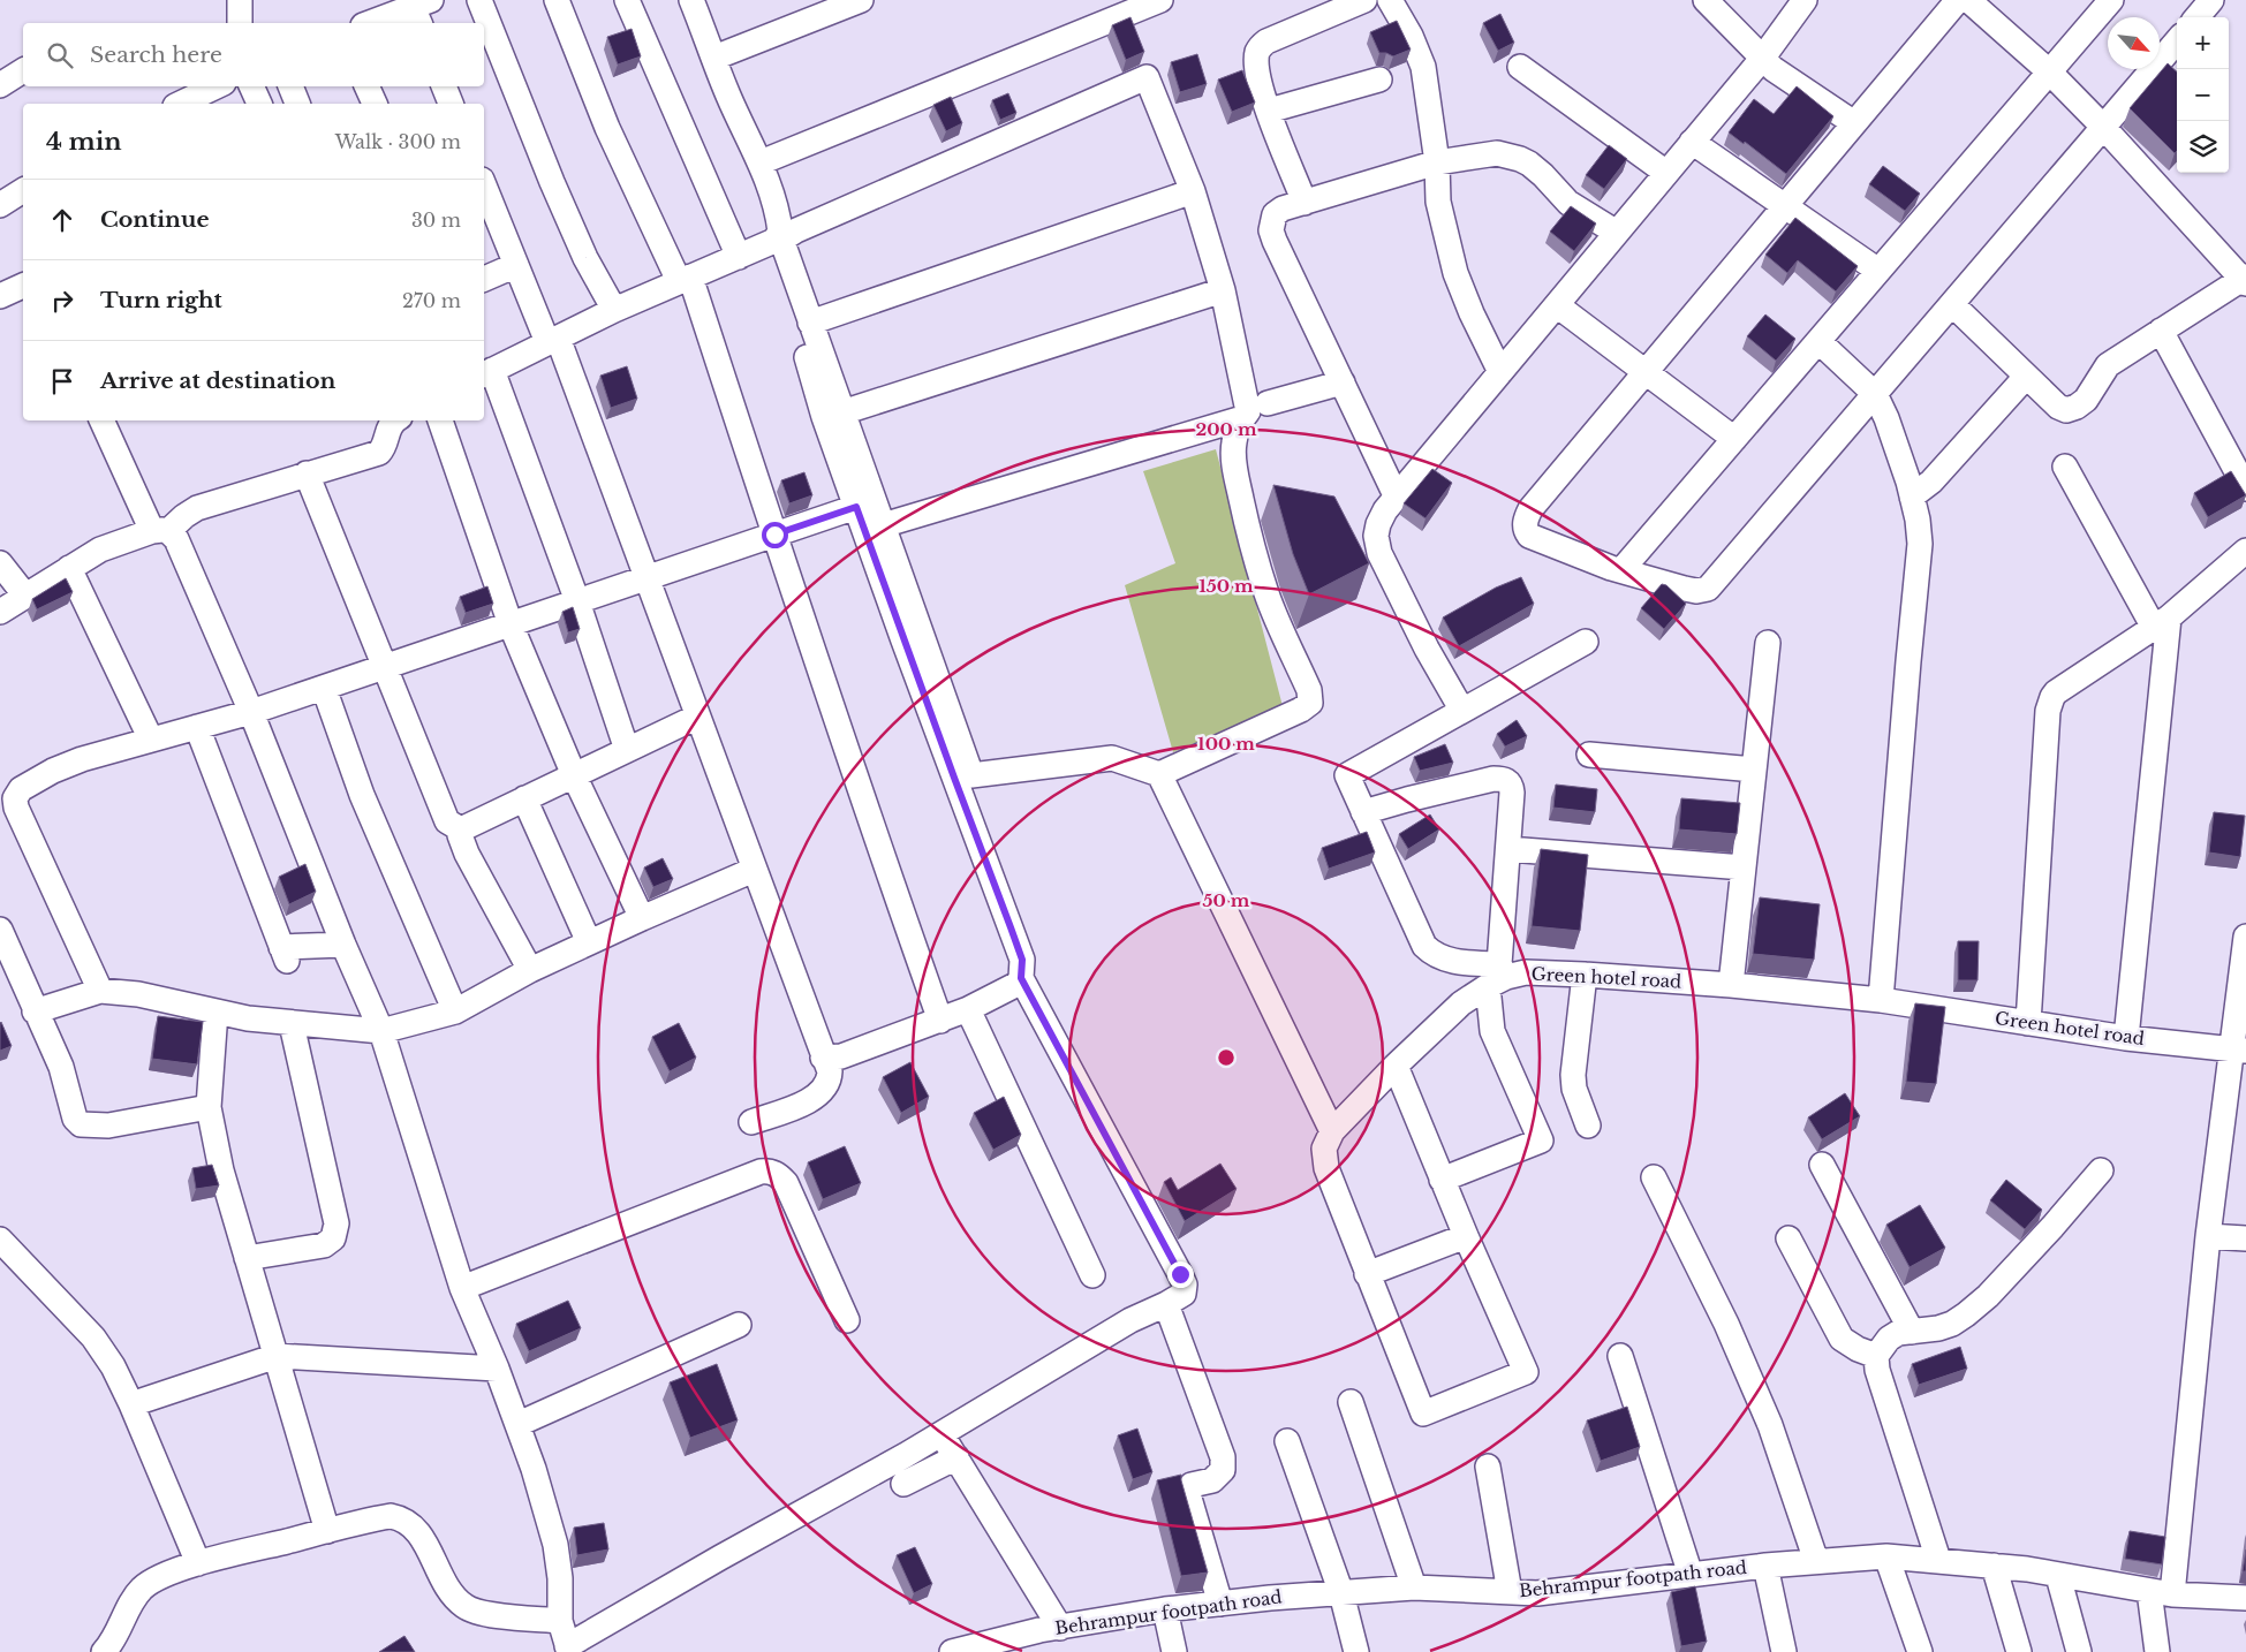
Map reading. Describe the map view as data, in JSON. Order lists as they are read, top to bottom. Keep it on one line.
{"streets":{"street":["Green hotel road","Behrampur footpath road"]},"north":"bottom right","page":{"map_buttons":["+","−"],"search":"Search here","heading":["4 min","Walk · 300 m"],"list":[["Continue","30 m"],["Turn right","270 m"],"Arrive at destination"]},"rings":["200 m","150 m","100 m","50 m"]}
